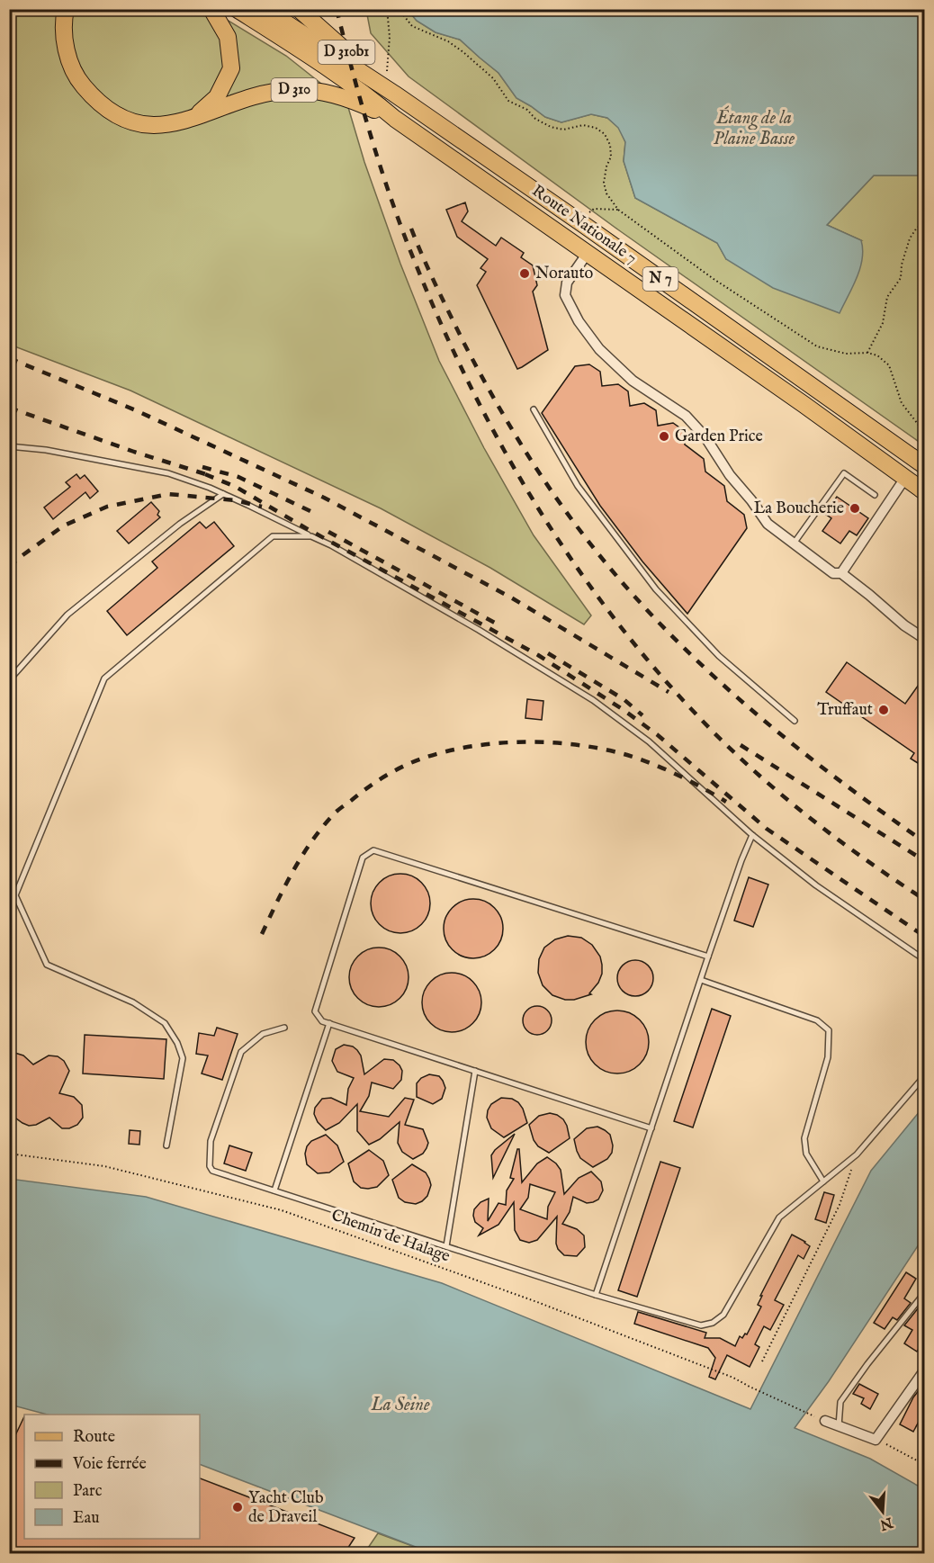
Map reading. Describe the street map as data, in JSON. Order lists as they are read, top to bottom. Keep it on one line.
{"streets":{"main road":["D 310b1","D 310","Route Nationale 7","N 7"],"path":["Chemin de Halage"]},"crossings":[["D 310b1","Route Nationale 7"],["D 310","Route Nationale 7"]],"water":["Étang de la Plaine Basse","La Seine"],"places":["Norauto","Garden Price","La Boucherie","Truffaut","Yacht Club de Draveil"],"legend":["Route","Voie ferrée","Parc","Eau"],"north":"bottom"}
